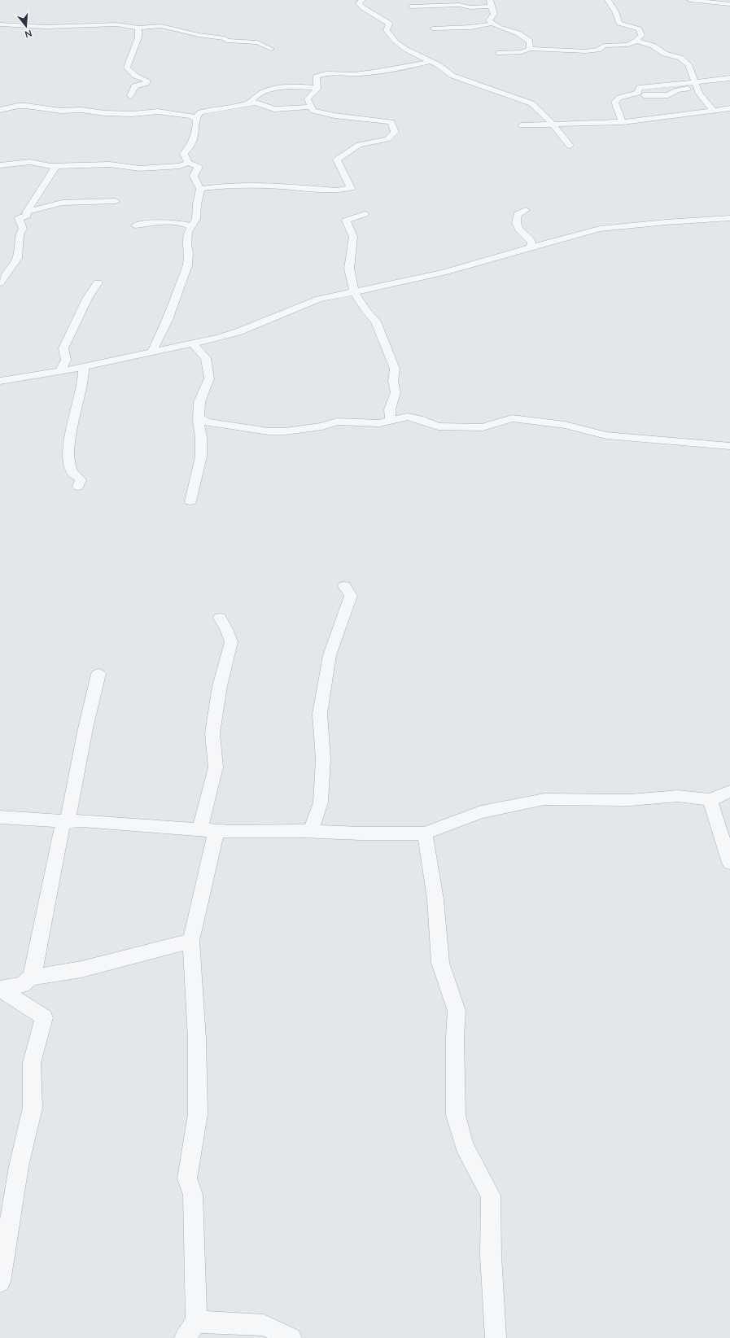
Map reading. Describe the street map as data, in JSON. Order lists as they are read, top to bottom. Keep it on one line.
{"north":"bottom"}
